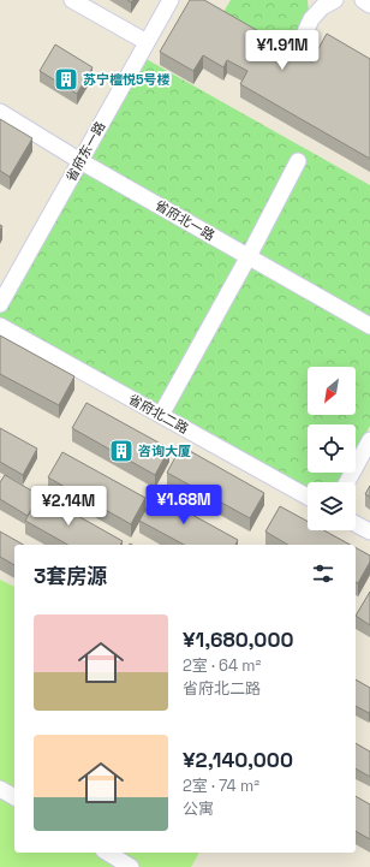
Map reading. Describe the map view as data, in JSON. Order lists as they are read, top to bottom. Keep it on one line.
{"streets":{"street":["省府东一路","省府北一路","省府北二路"]},"crossings":[["省府东一路","省府北一路"]],"places":{"building":["苏宁檀悦5号楼","咨询大厦"]},"north":"bottom left","page":{"price":["¥1.91M","¥1.68M","¥2.14M"],"heading":"3套房源","list":[{"name":"¥1,680,000","note":"2室 · 64 m² · 省府北二路"},{"name":"¥2,140,000","note":"2室 · 74 m² · 公寓"}]}}
